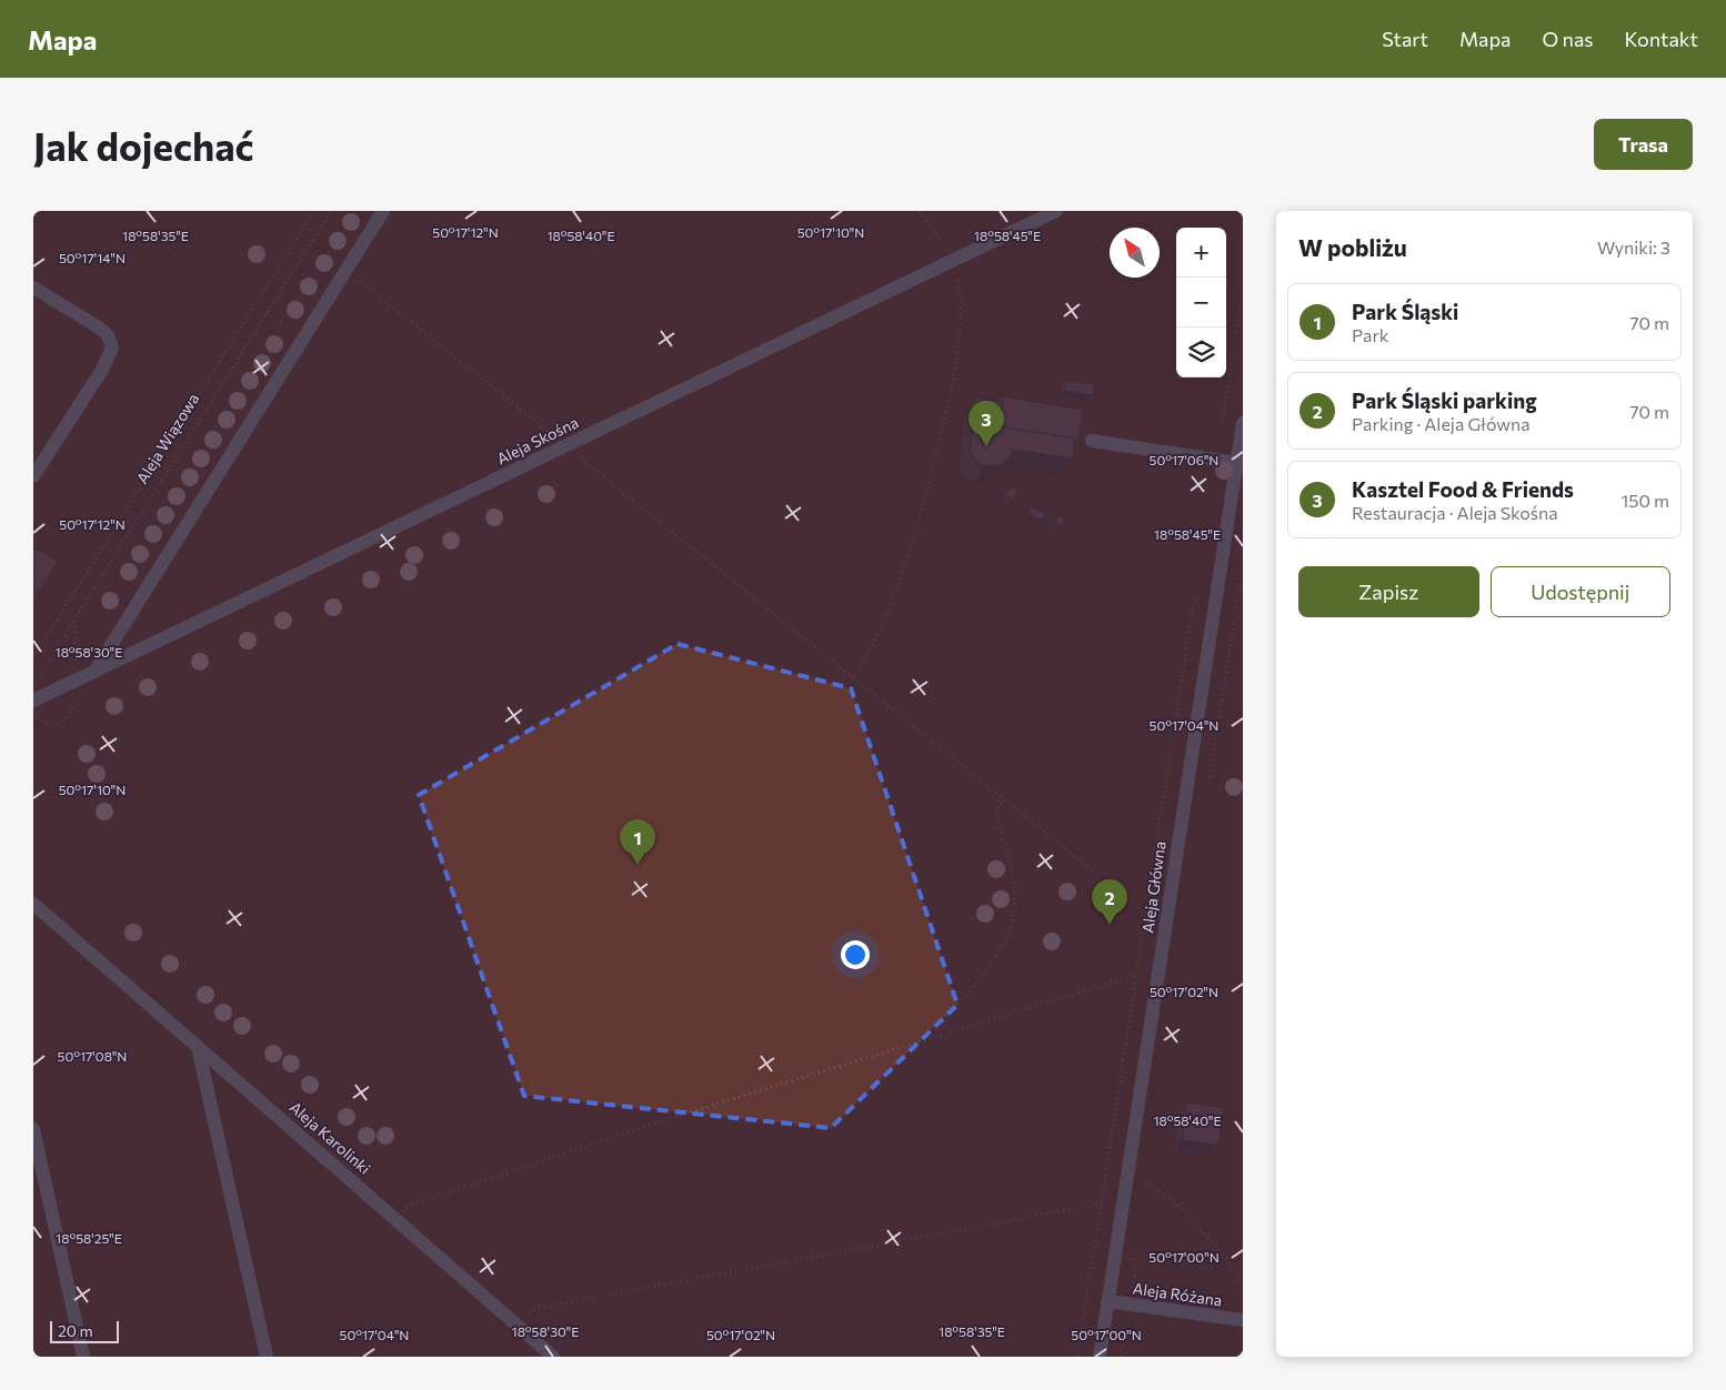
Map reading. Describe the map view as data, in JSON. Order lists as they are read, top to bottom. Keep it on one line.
{"streets":{"street":["Aleja Skośna","Aleja Główna","Aleja Karolinki","Aleja Różana"],"path":["Aleja Wiązowa"]},"crossings":[["Aleja Główna","Aleja Różana"]],"scale_bar":"20 m","north":"top left","page":{"header":"Mapa","nav":["Start","Mapa","O nas","Kontakt"],"buttons":["Trasa",["Zapisz","Udostępnij"]],"title":"Jak dojechać","heading":["W pobliżu","Wyniki: 3"],"map_buttons":["+","−"],"list":[{"mark":"1","name":"Park Śląski","note":"Park","value":"70 m"},{"mark":"2","name":"Park Śląski parking","note":"Parking · Aleja Główna","value":"70 m"},{"mark":"3","name":"Kasztel Food & Friends","note":"Restauracja · Aleja Skośna","value":"150 m"}],"pins":["3","1","2"],"scale":"20 m"},"coordinates":["50°17'12\"N","50°17'10\"N","18°58'35\"E","18°58'40\"E","18°58'45\"E","50°17'14\"N","50°17'06\"N","18°58'30\"E","50°17'04\"N","50°17'02\"N","50°17'08\"N","18°58'25\"E","50°17'00\"N"]}
